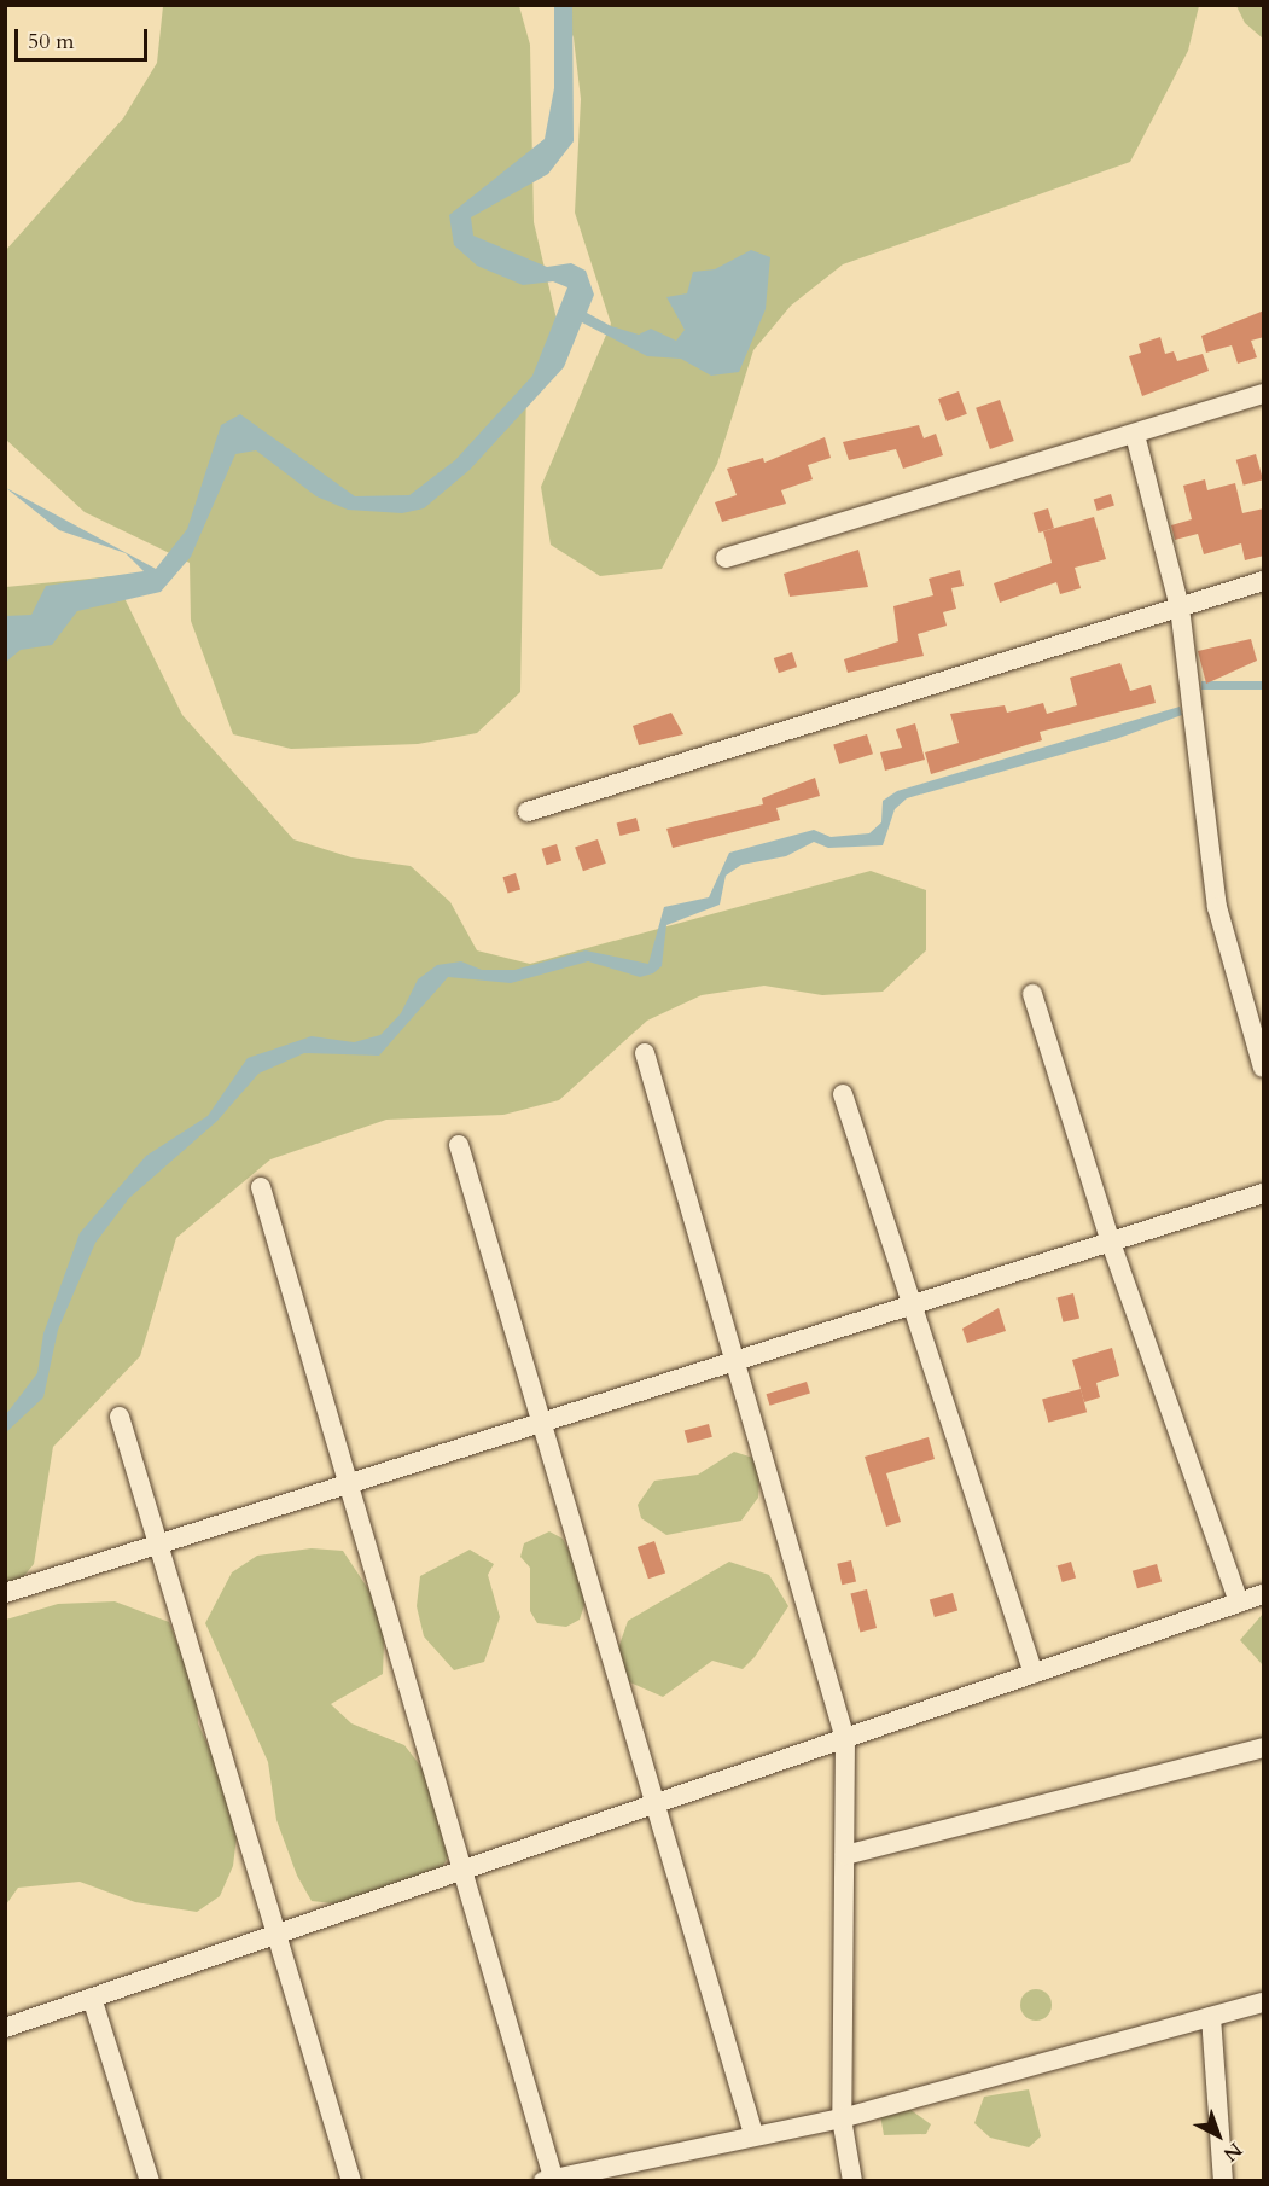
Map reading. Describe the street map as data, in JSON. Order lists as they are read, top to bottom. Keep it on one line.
{"scale_bar":"50 m","north":"bottom right"}
